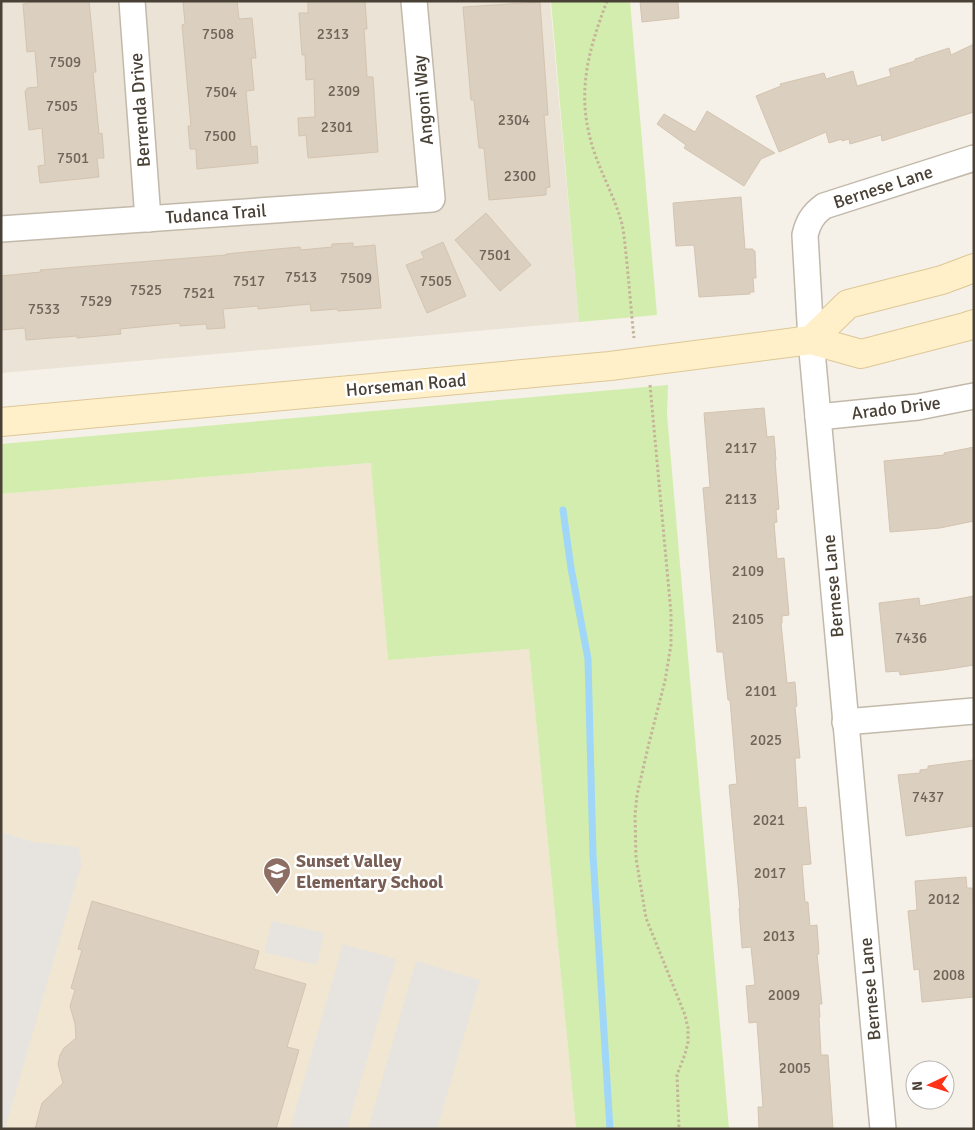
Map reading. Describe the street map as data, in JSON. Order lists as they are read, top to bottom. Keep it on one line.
{"streets":{"street":["Angoni Way","Berrenda Drive","Bernese Lane","Tudanca Trail","Horseman Road","Arado Drive"]},"crossings":[["Angoni Way","Tudanca Trail"],["Berrenda Drive","Tudanca Trail"],["Bernese Lane","Horseman Road"],["Bernese Lane","Arado Drive"]],"places":{"school or university":["Sunset Valley Elementary School"]},"house_numbers":["7508","2313","7509","2309","7504","7505","2304","2301","7500","7501","2300","7501","7513","7509","7517","7505","7525","7521","7529","7533","2117","2113","2109","2105","7436","2101","2025","7437","2021","2017","2012","2013","2008","2009","2005"],"north":"left"}
